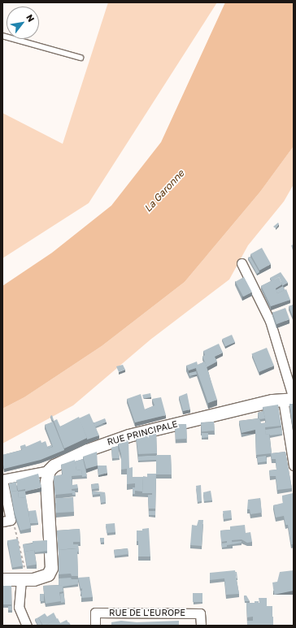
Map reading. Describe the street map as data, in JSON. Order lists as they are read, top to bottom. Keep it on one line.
{"streets":{"street":["RUE PRINCIPALE","RUE DE L'EUROPE"]},"water":["La Garonne"],"north":"top right"}
